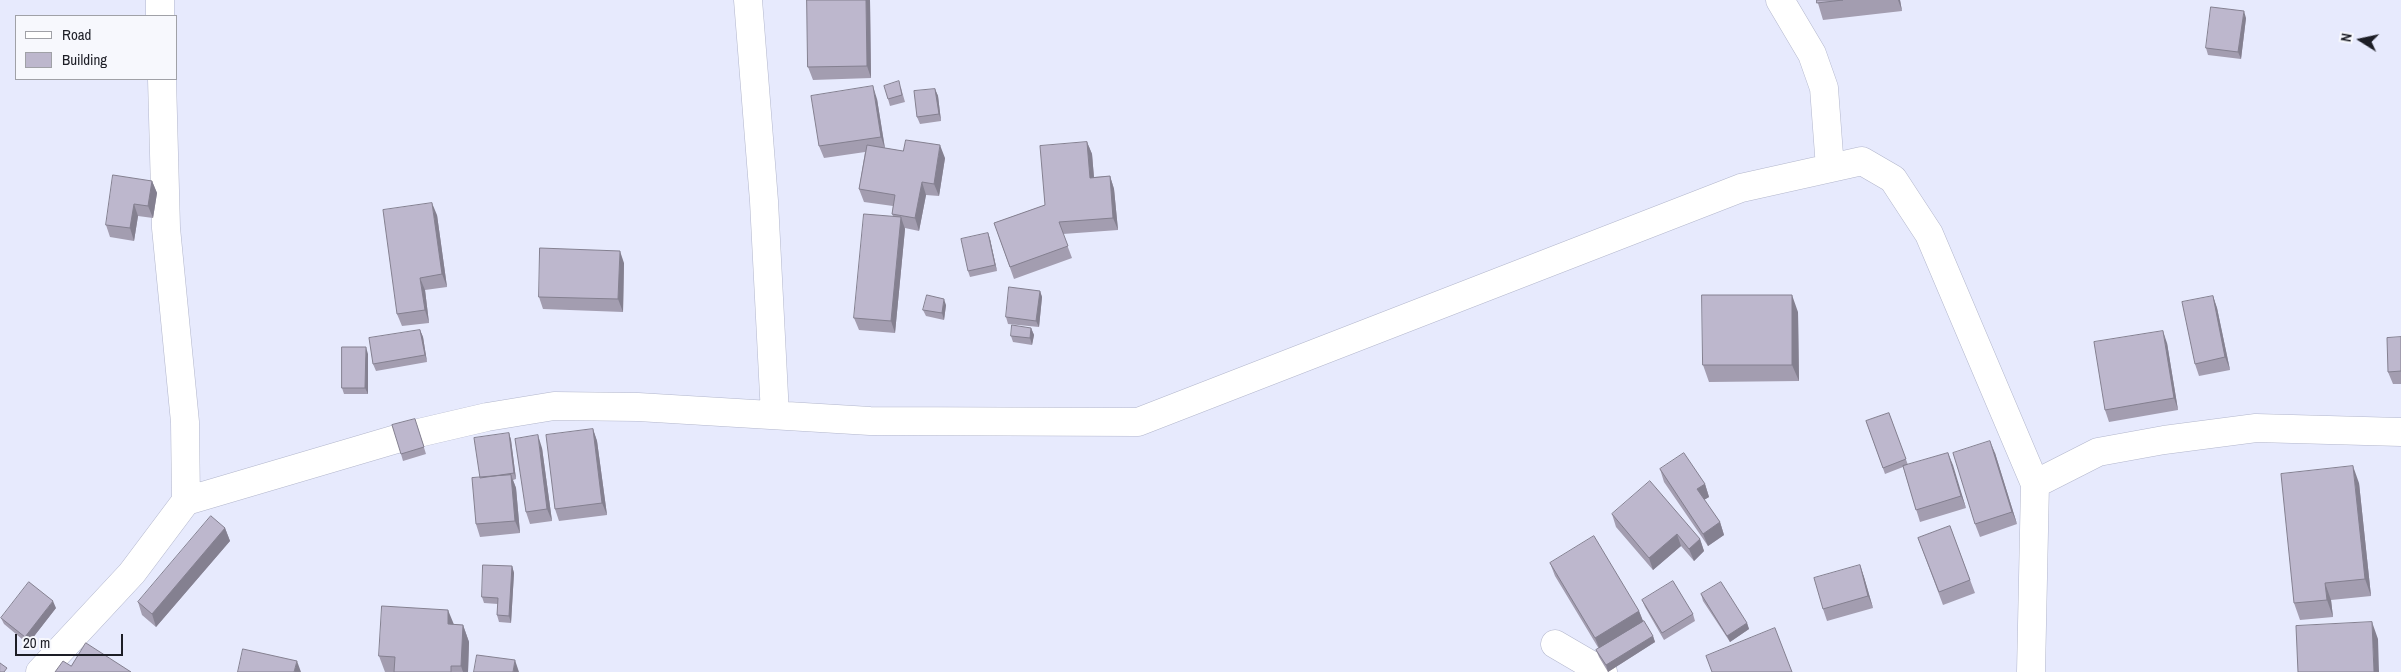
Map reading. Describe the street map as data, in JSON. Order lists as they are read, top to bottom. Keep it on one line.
{"legend":["Road","Building"],"scale_bar":"20 m","north":"left"}
